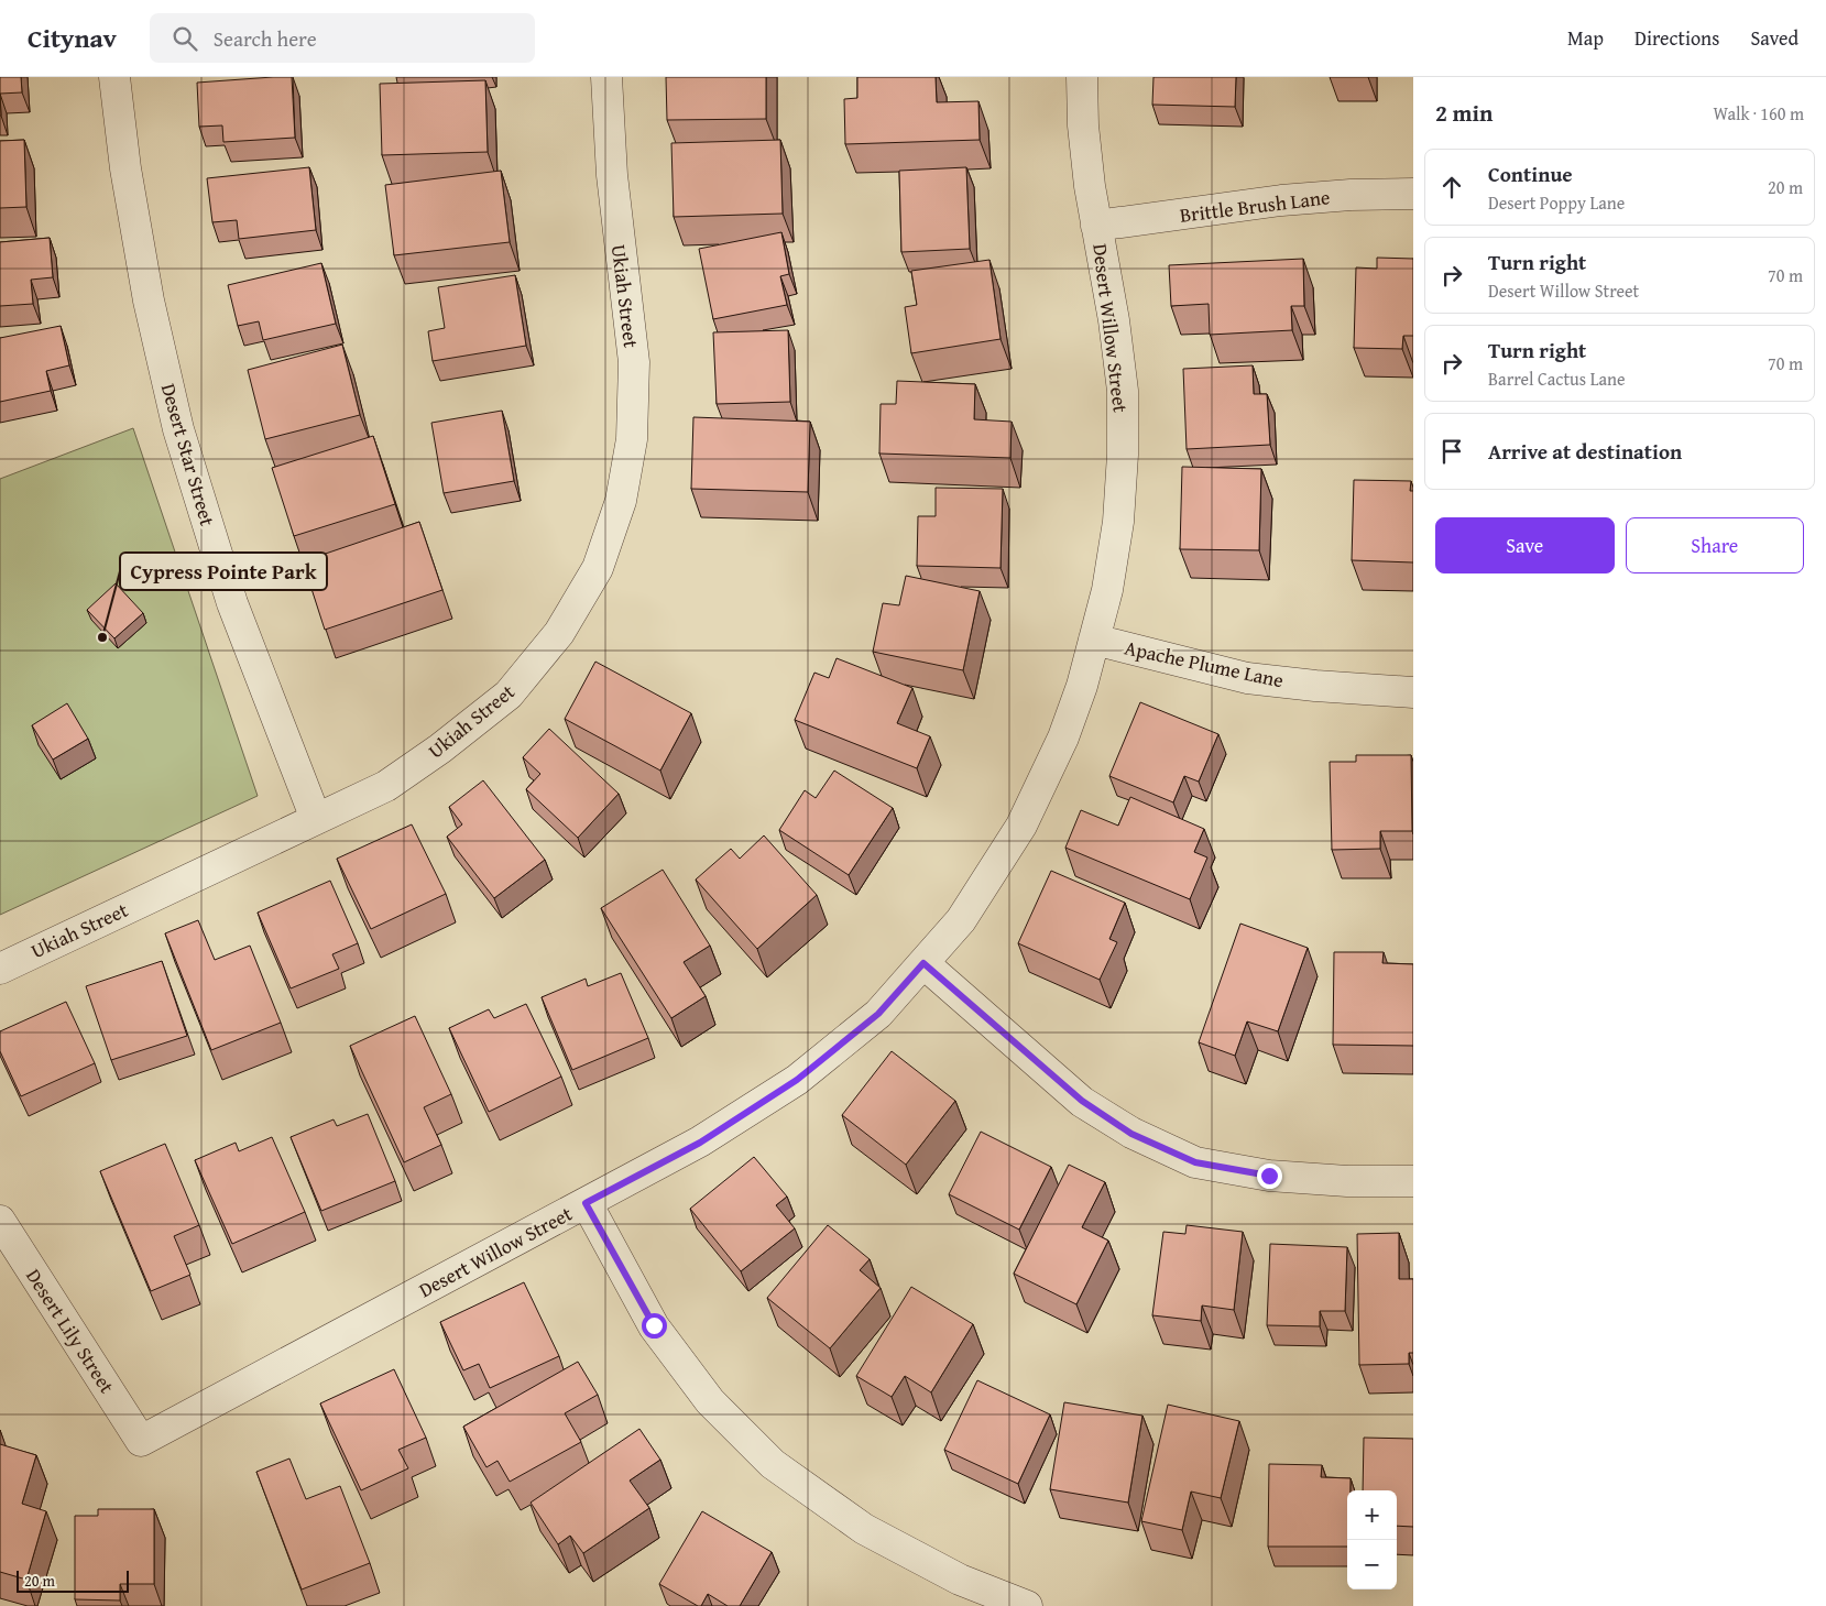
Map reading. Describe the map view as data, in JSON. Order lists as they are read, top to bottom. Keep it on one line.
{"streets":{"street":["Brittle Brush Lane","Ukiah Street","Desert Willow Street","Desert Star Street","Apache Plume Lane","Desert Lily Street"]},"crossings":[["Brittle Brush Lane","Desert Willow Street"],["Ukiah Street","Desert Star Street"],["Desert Willow Street","Apache Plume Lane"],["Desert Willow Street","Desert Lily Street"]],"places":["Cypress Pointe Park"],"scale_bar":"20 m","page":{"header":"Citynav","search":"Search here","nav":["Map","Directions","Saved"],"heading":["2 min","Walk · 160 m"],"list":[["Continue","Desert Poppy Lane","20 m"],["Turn right","Desert Willow Street","70 m"],["Turn right","Barrel Cactus Lane","70 m"],"Arrive at destination"],"buttons":["Save","Share"],"map_buttons":["+","−"],"scale":"20 m"}}
